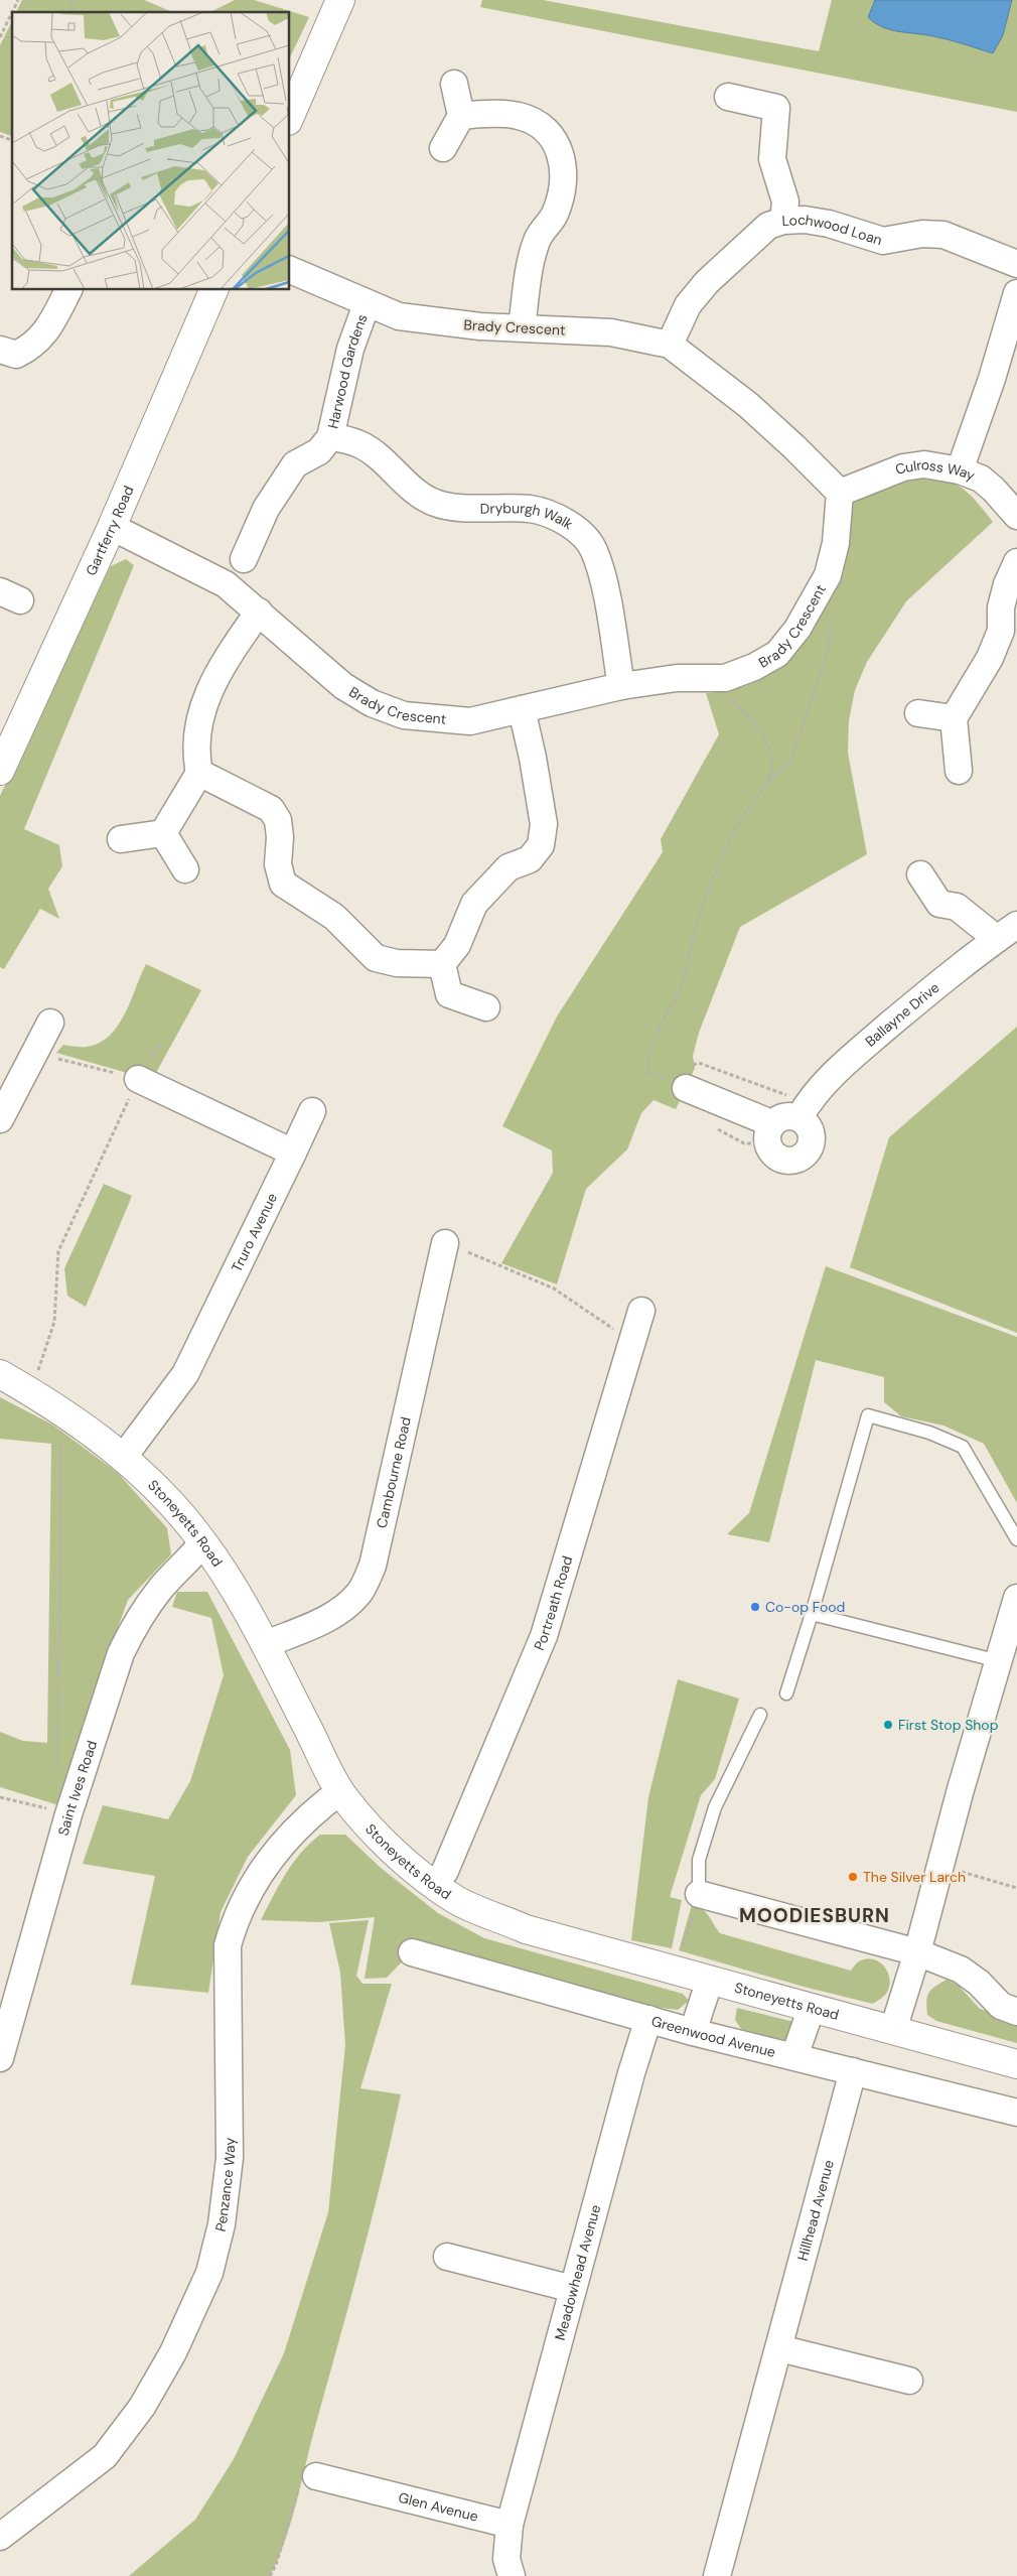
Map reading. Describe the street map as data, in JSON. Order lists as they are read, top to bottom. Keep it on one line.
{"streets":{"street":["Lochwood Loan","Brady Crescent","Harwood Gardens","Culross Way","Dryburgh Walk","Gartferry Road","Ballayne Drive","Truro Avenue","Cambourne Road","Stoneyetts Road","Portreath Road","Saint Ives Road","Greenwood Avenue","Penzance Way","Hillhead Avenue","Meadowhead Avenue","Glen Avenue"]},"crossings":[["Lochwood Loan","Brady Crescent"],["Brady Crescent","Harwood Gardens"],["Brady Crescent","Culross Way"],["Brady Crescent","Dryburgh Walk"],["Brady Crescent","Gartferry Road"],["Harwood Gardens","Dryburgh Walk"],["Truro Avenue","Stoneyetts Road"],["Cambourne Road","Stoneyetts Road"],["Stoneyetts Road","Portreath Road"],["Stoneyetts Road","Saint Ives Road"],["Stoneyetts Road","Penzance Way"],["Greenwood Avenue","Hillhead Avenue"],["Greenwood Avenue","Meadowhead Avenue"],["Meadowhead Avenue","Glen Avenue"]],"districts":["MOODIESBURN"],"places":["Co-op Food","First Stop Shop","The Silver Larch"]}
